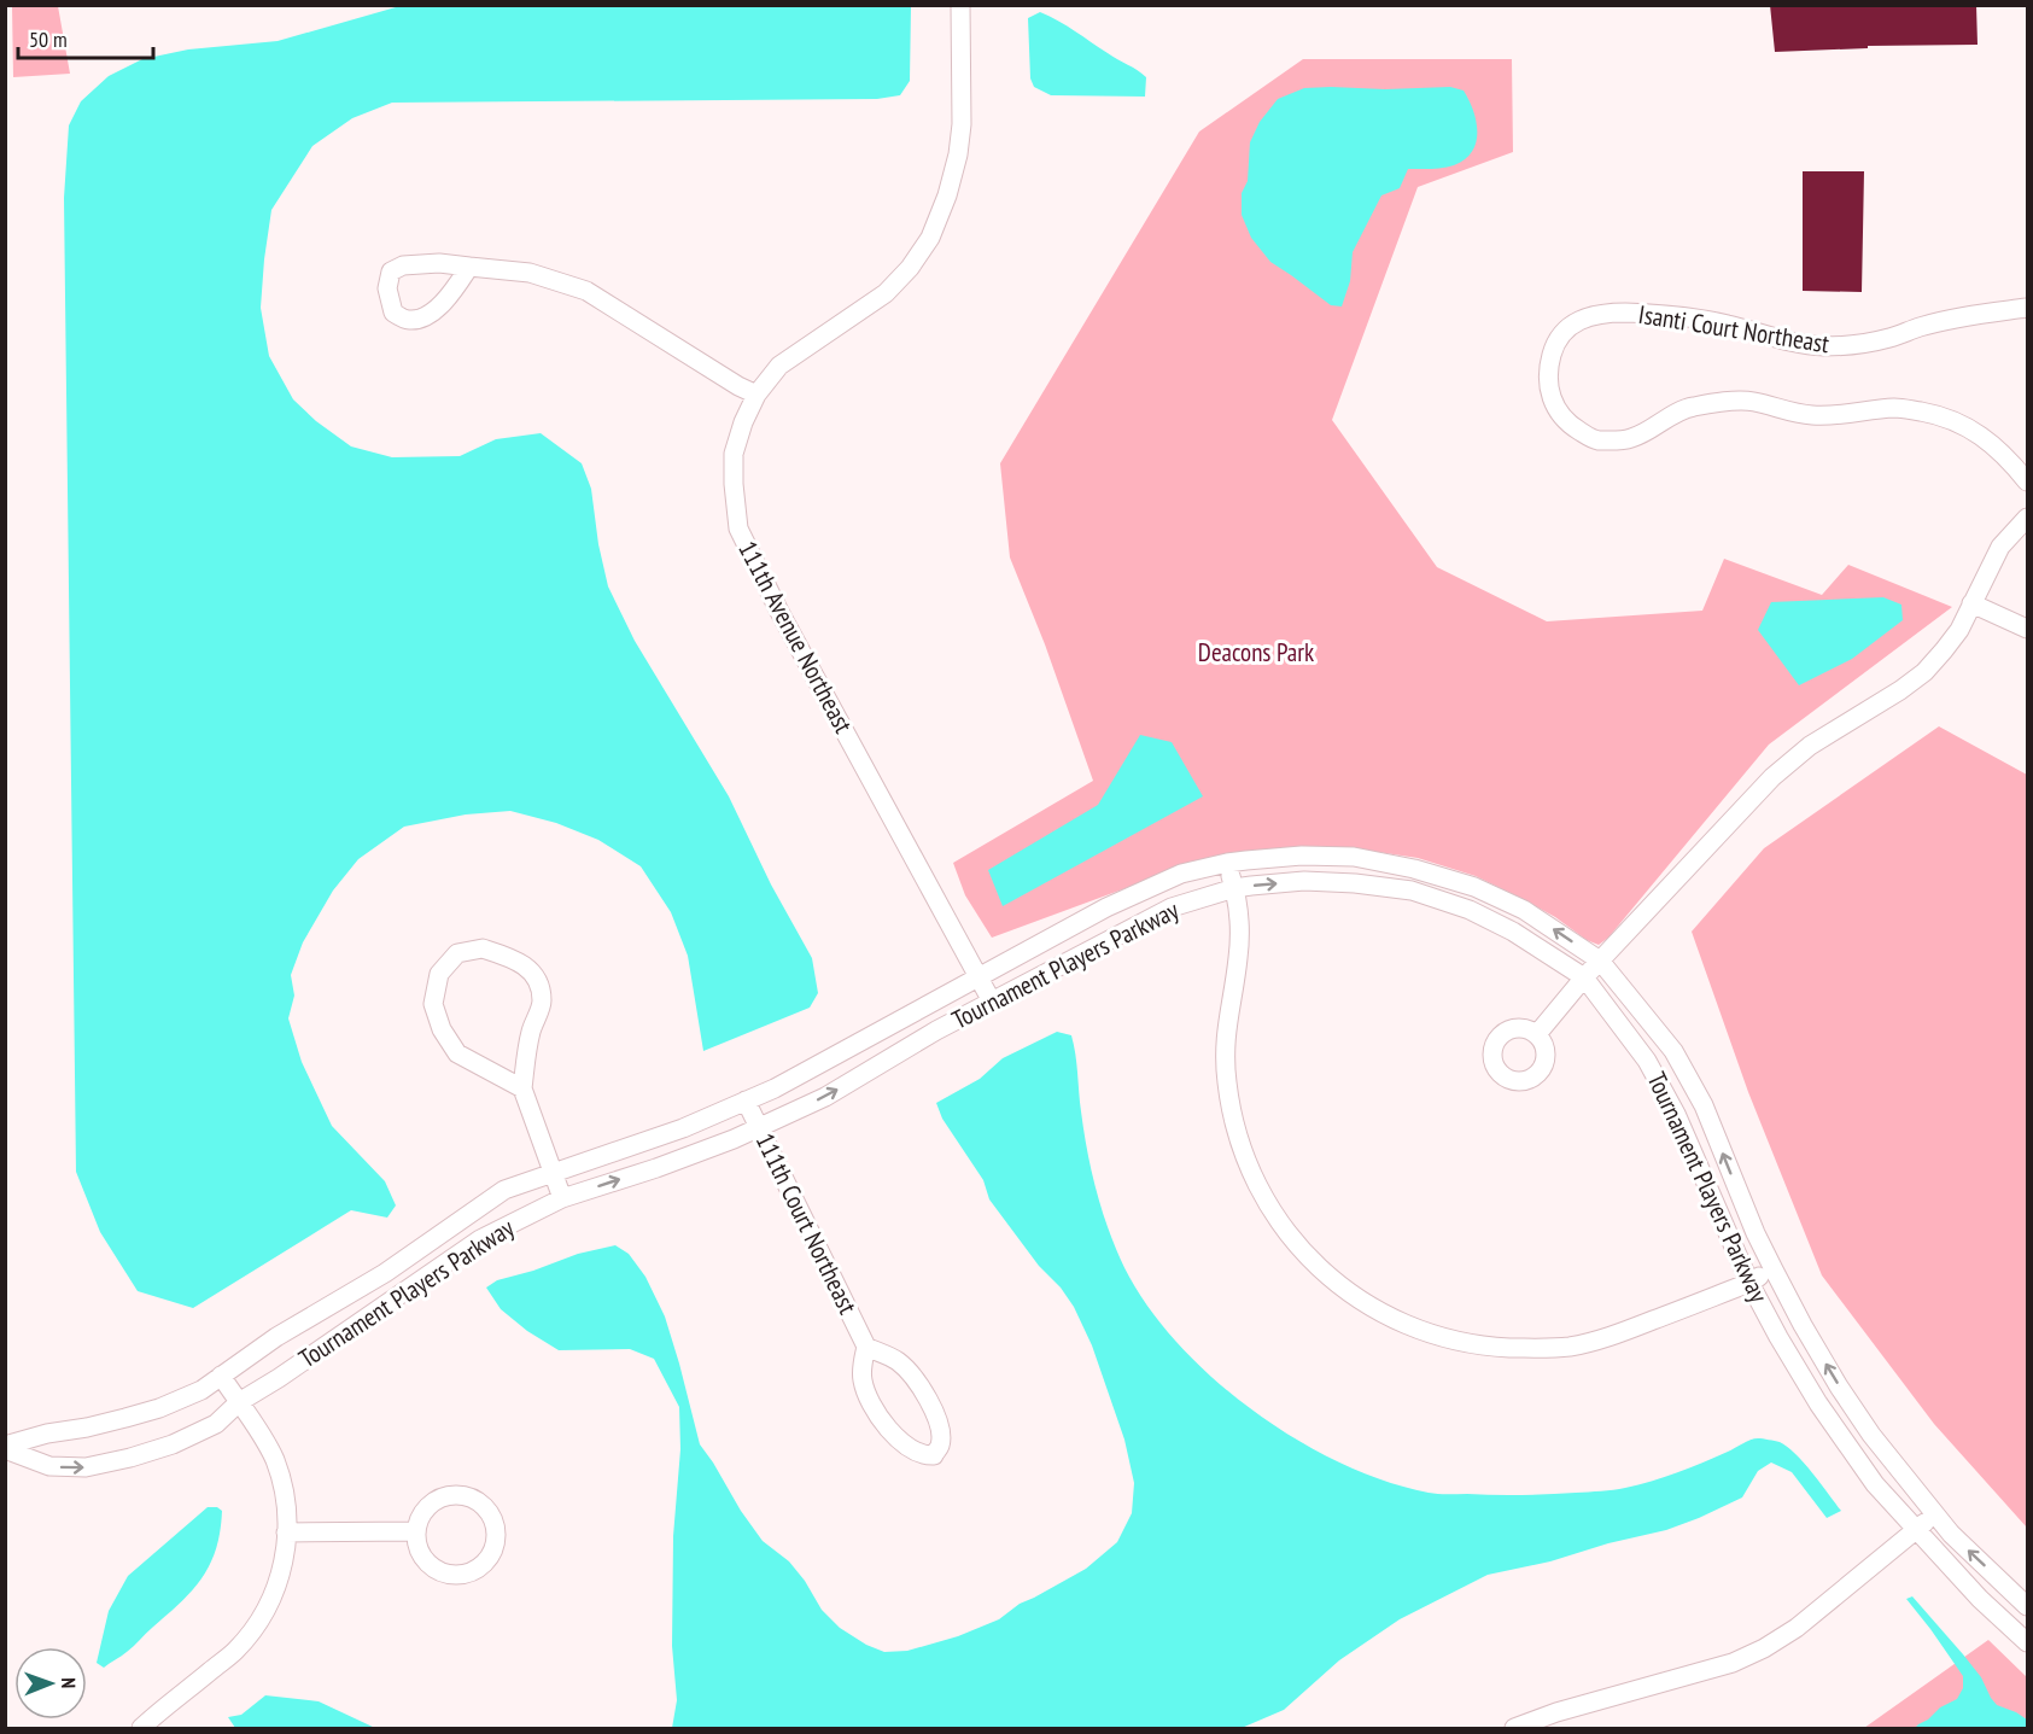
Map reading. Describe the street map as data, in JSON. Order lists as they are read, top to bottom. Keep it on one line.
{"streets":{"street":["Isanti Court Northeast","111th Avenue Northeast","Tournament Players Parkway","111th Court Northeast"]},"crossings":[["111th Avenue Northeast","Tournament Players Parkway"],["Tournament Players Parkway","111th Court Northeast"]],"parks":["Deacons Park"],"scale_bar":"50 m","north":"right"}
